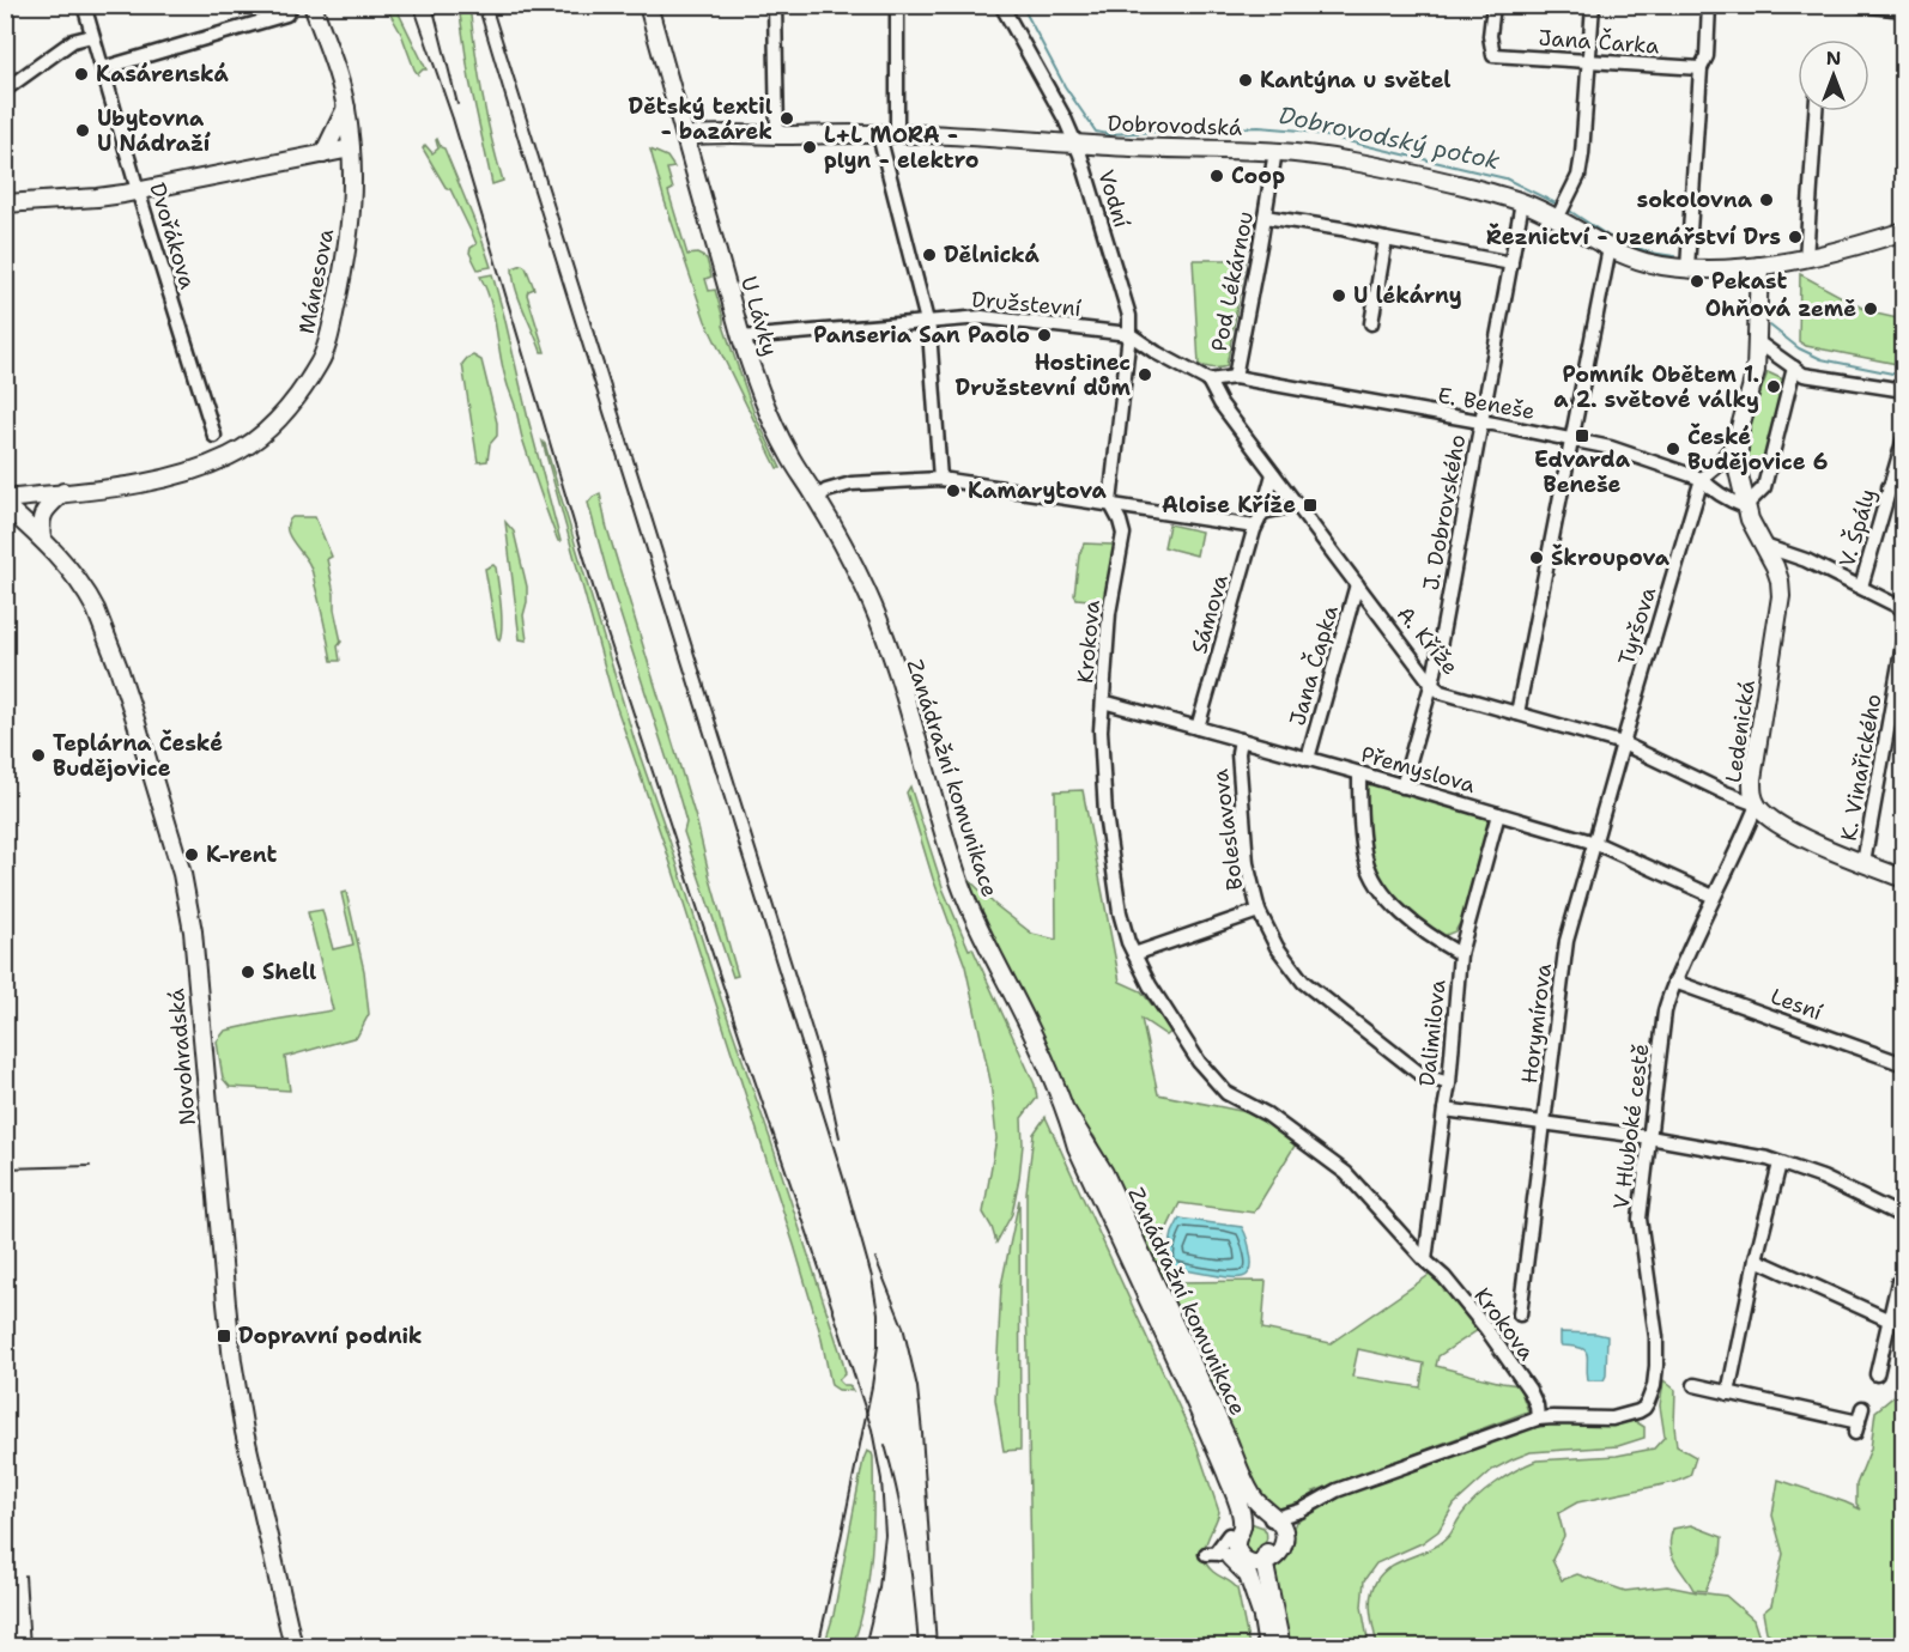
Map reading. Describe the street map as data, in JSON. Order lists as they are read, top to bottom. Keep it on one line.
{"streets":{"main road":["Dobrovodská","Mánesova","U Lávky","Ledenická","Zanádražní komunikace","Novohradská"],"street":["Jana Čarka","Vodní","Dvořákova","Pod Lékárnou","Družstevní","E. Beneše","J. Dobrovského","V. Špály","Sámova","Tyršova","A. Kříže","Krokova","Jana Čapka","K. Vinařického","Přemyslova","Boleslavova","Lesní","Horymírova","Dalimilova","V Hluboké cestě"]},"crossings":[["Dobrovodská","Vodní"],["Dobrovodská","Pod Lékárnou"],["Dobrovodská","U Lávky"],["Dobrovodská","J. Dobrovského"],["Dobrovodská","Ledenická"],["Vodní","Družstevní"],["Vodní","Krokova"],["Pod Lékárnou","E. Beneše"],["Družstevní","U Lávky"],["Družstevní","E. Beneše"],["Družstevní","A. Kříže"],["Družstevní","Krokova"],["U Lávky","Zanádražní komunikace"],["E. Beneše","J. Dobrovského"],["E. Beneše","Tyršova"],["E. Beneše","A. Kříže"],["E. Beneše","Ledenická"],["J. Dobrovského","A. Kříže"],["J. Dobrovského","Přemyslova"],["Sámova","A. Kříže"],["Sámova","Přemyslova"],["Tyršova","A. Kříže"],["Tyršova","Ledenická"],["Tyršova","Horymírova"],["A. Kříže","Jana Čapka"],["A. Kříže","Ledenická"],["A. Kříže","Horymírova"],["A. Kříže","V Hluboké cestě"],["Krokova","Přemyslova"],["Krokova","Dalimilova"],["Krokova","V Hluboké cestě"],["Jana Čapka","Přemyslova"],["Ledenická","K. Vinařického"],["Ledenická","V Hluboké cestě"],["Přemyslova","Boleslavova"],["Přemyslova","Horymírova"],["Přemyslova","Dalimilova"],["Přemyslova","V Hluboké cestě"],["Zanádražní komunikace","V Hluboké cestě"],["Boleslavova","Dalimilova"],["Lesní","V Hluboké cestě"]],"water":["Dobrovodský potok"],"places":{"other":["Kasárenská","Kantýna u světel","Dětský textil - bazárek","Ubytovna U Nádraží","L+L MORA - plyn - elektro","Coop","sokolovna","Řeznictví - uzenářství Drs","Dělnická","Pekast","U lékárny","Ohňová země","Panseria San Paolo","Hostinec Družstevní dům","Pomník Obětem 1. a 2. světové války","České Budějovice 6","Kamarytova","Škroupova","Teplárna České Budějovice","K-rent","Shell"],"transit":["Edvarda Beneše","Aloise Kříže","Dopravní podnik"]},"north":"top"}
